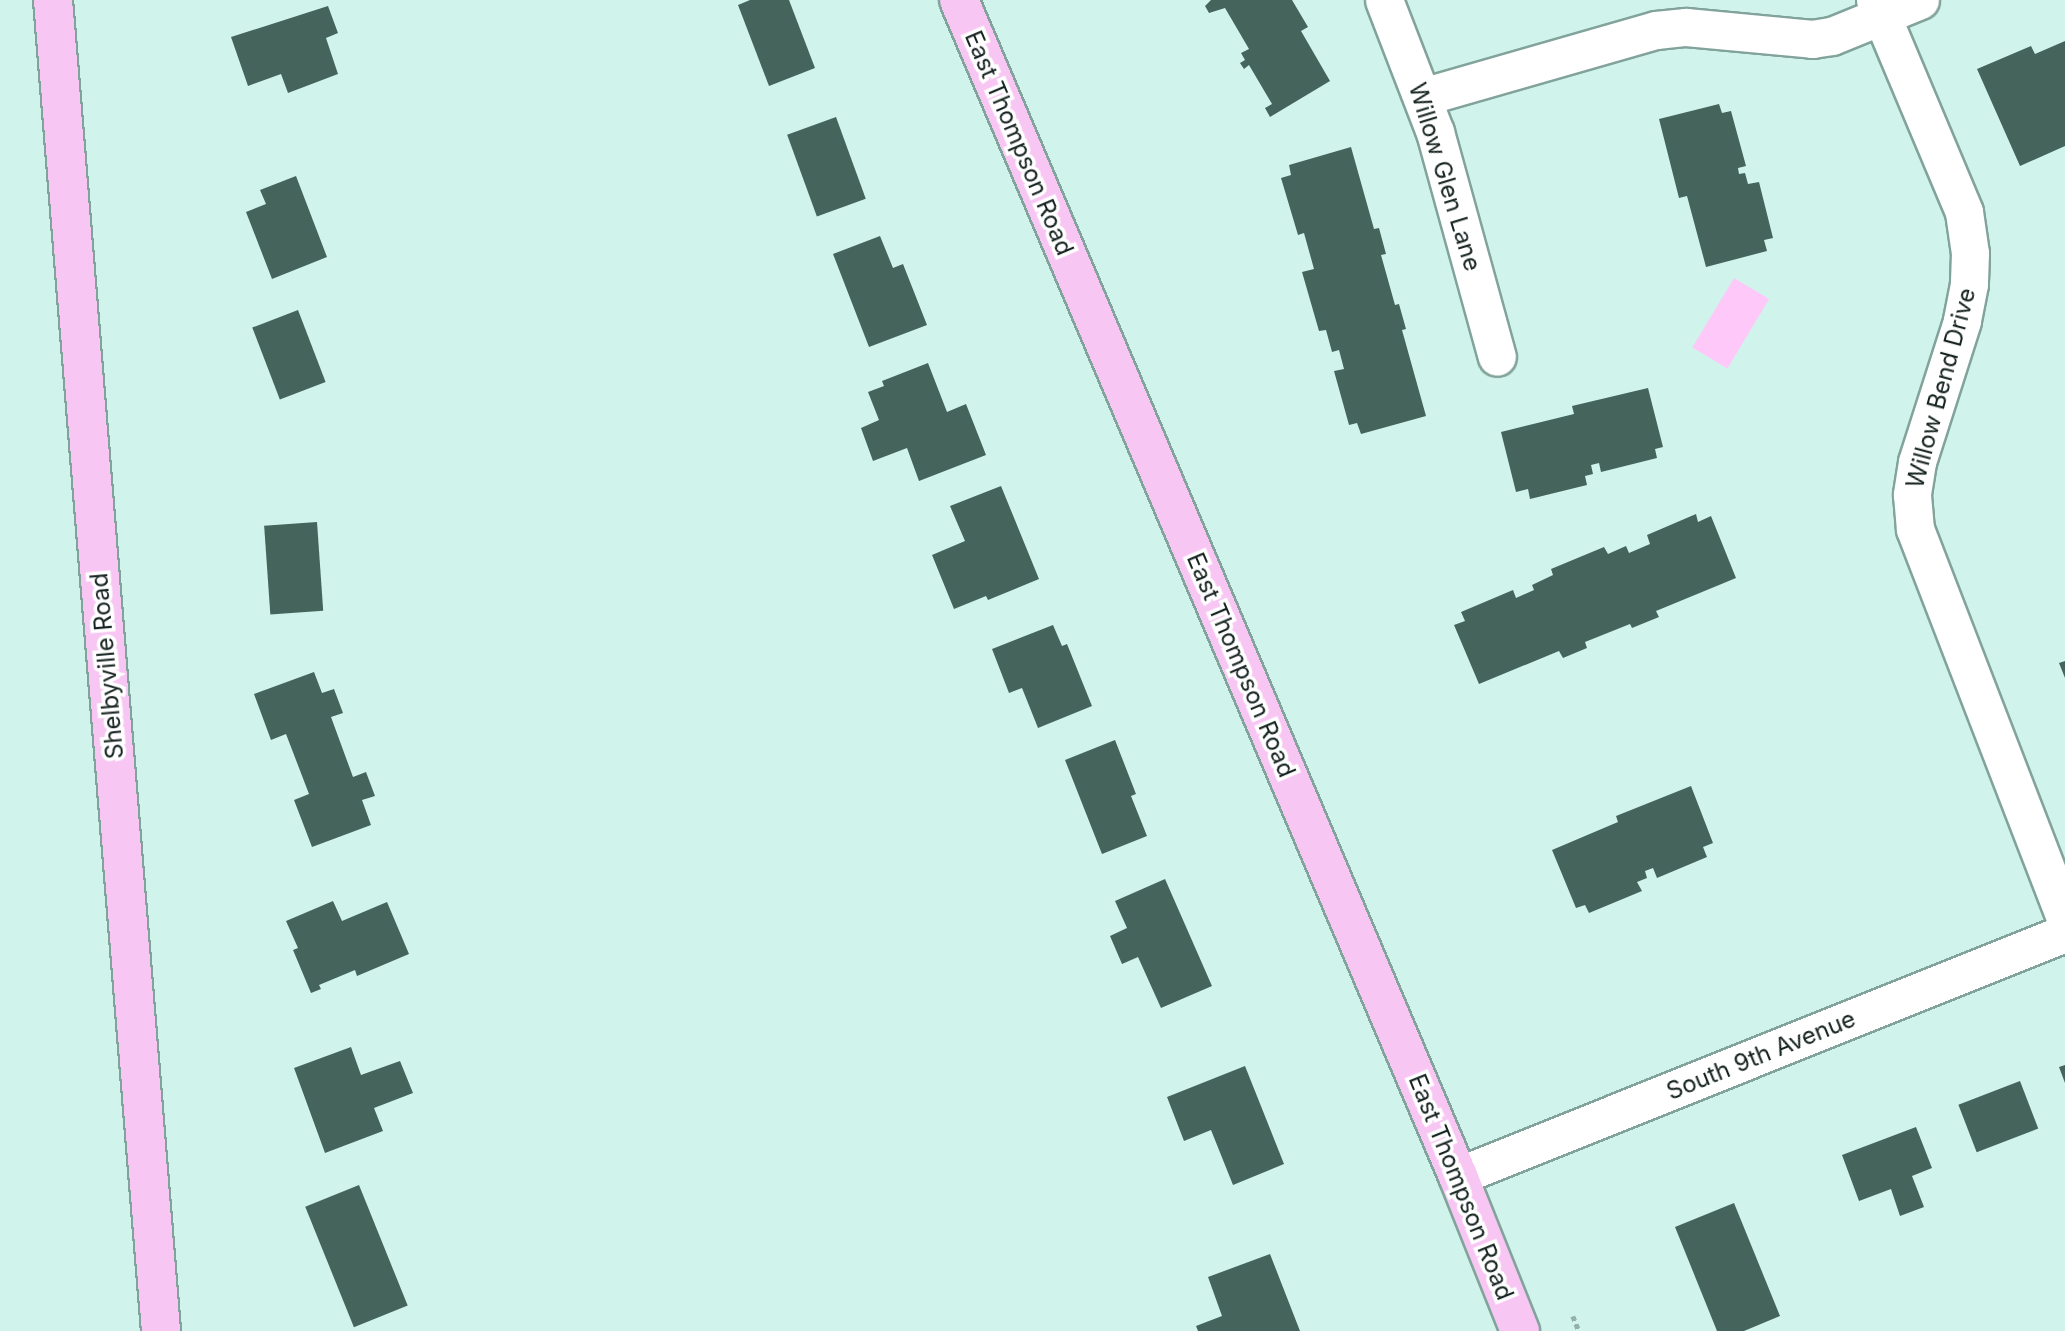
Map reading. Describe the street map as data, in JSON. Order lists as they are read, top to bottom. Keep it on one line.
{"streets":{"main road":["East Thompson Road","Shelbyville Road"],"street":["Willow Glen Lane","Willow Bend Drive","South 9th Avenue"]},"crossings":[["East Thompson Road","South 9th Avenue"]]}
